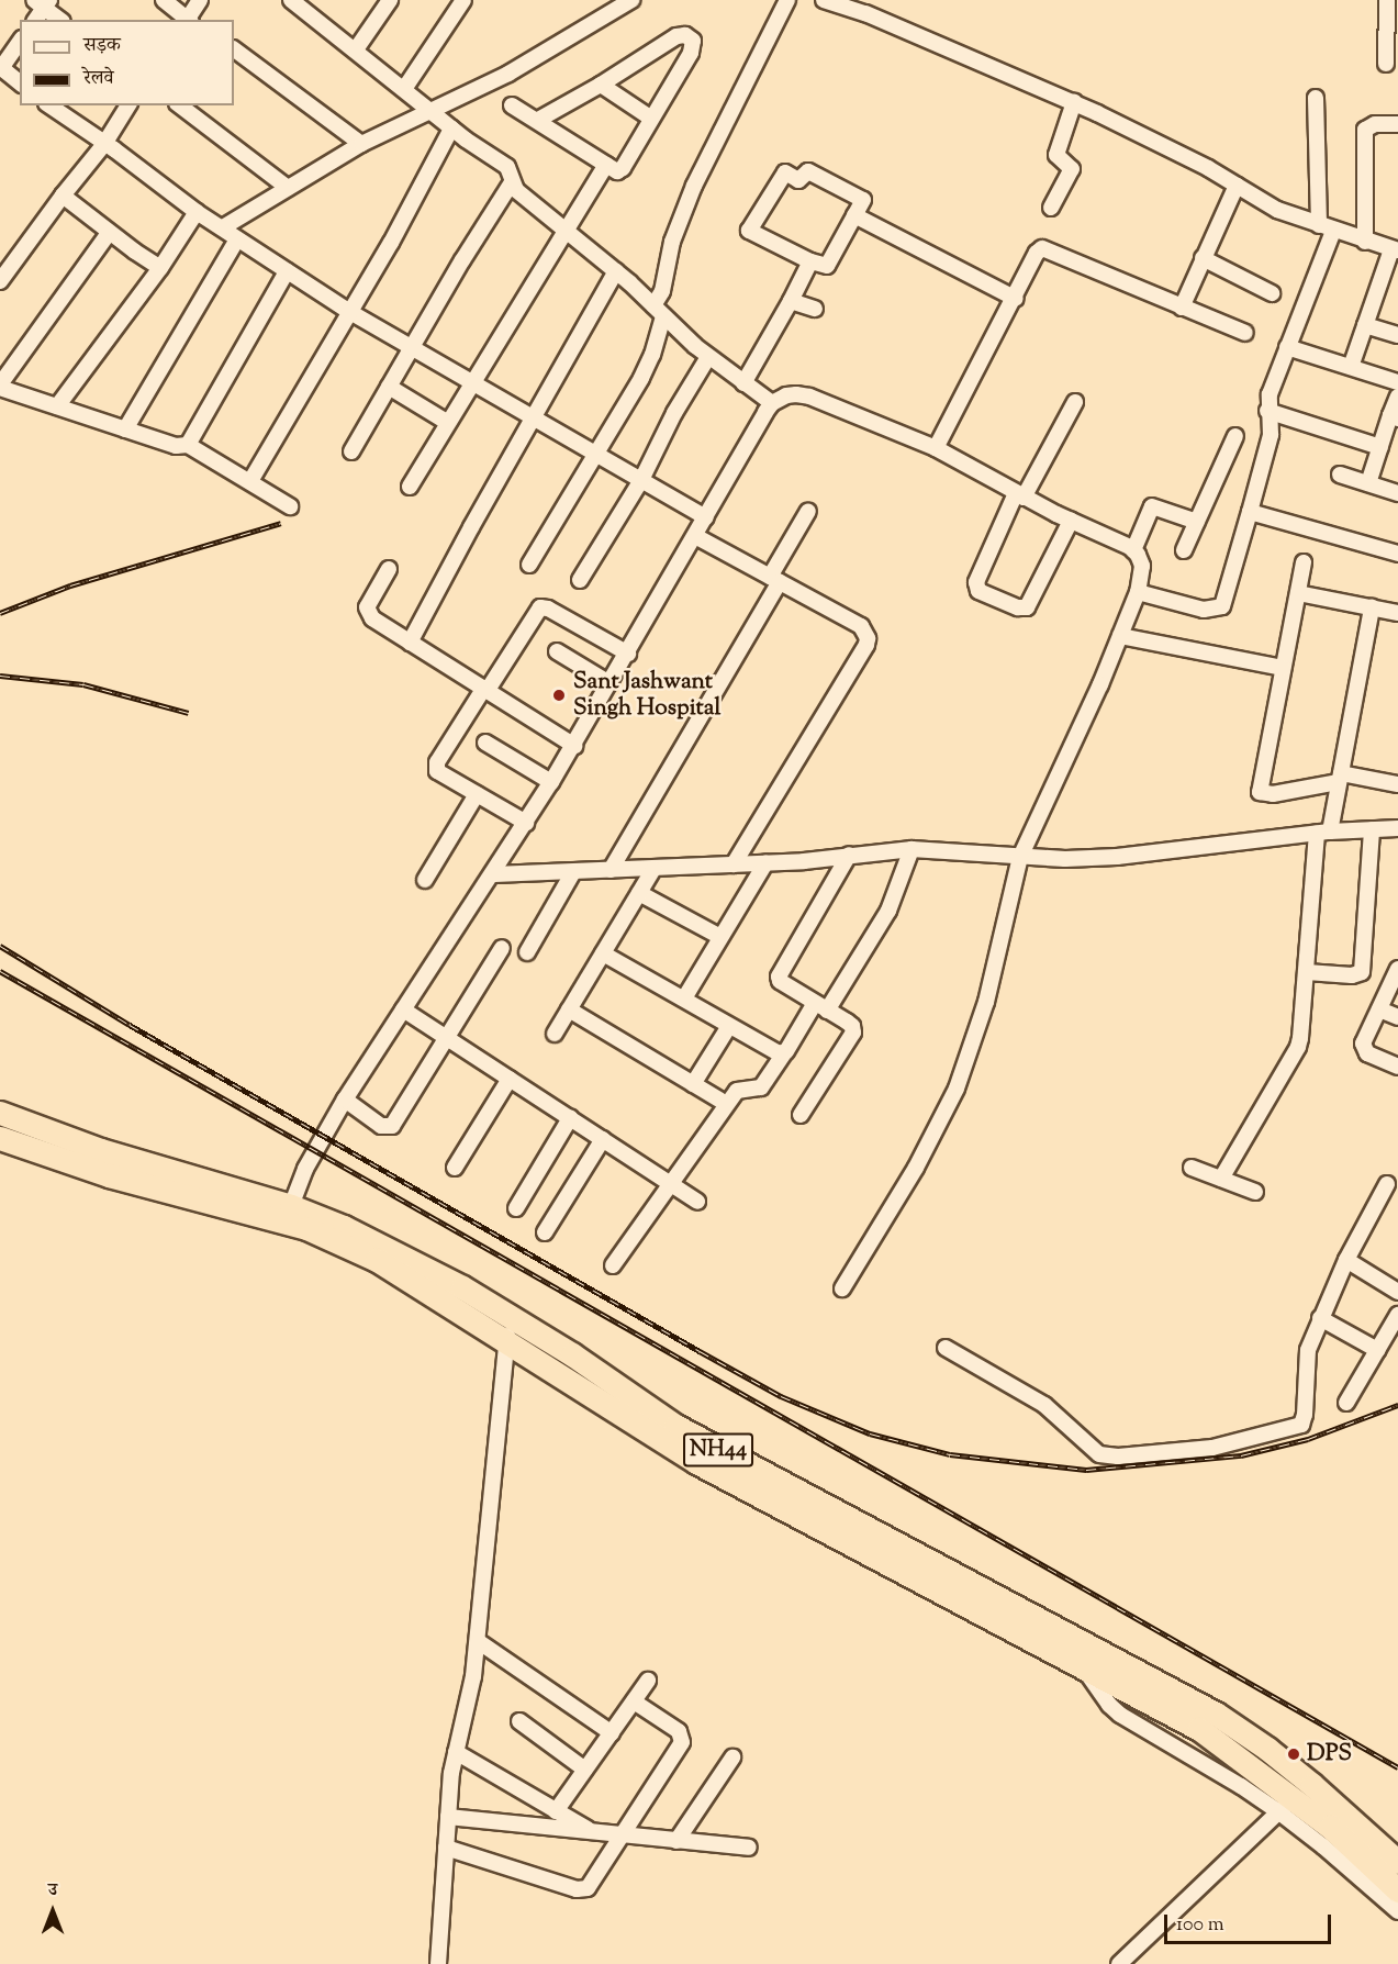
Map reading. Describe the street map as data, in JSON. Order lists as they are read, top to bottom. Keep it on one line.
{"streets":{"highway":["NH44"]},"places":["Sant Jashwant Singh Hospital","DPS"],"legend":["सड़क","रेलवे"],"scale_bar":"100 m","north":"top"}
